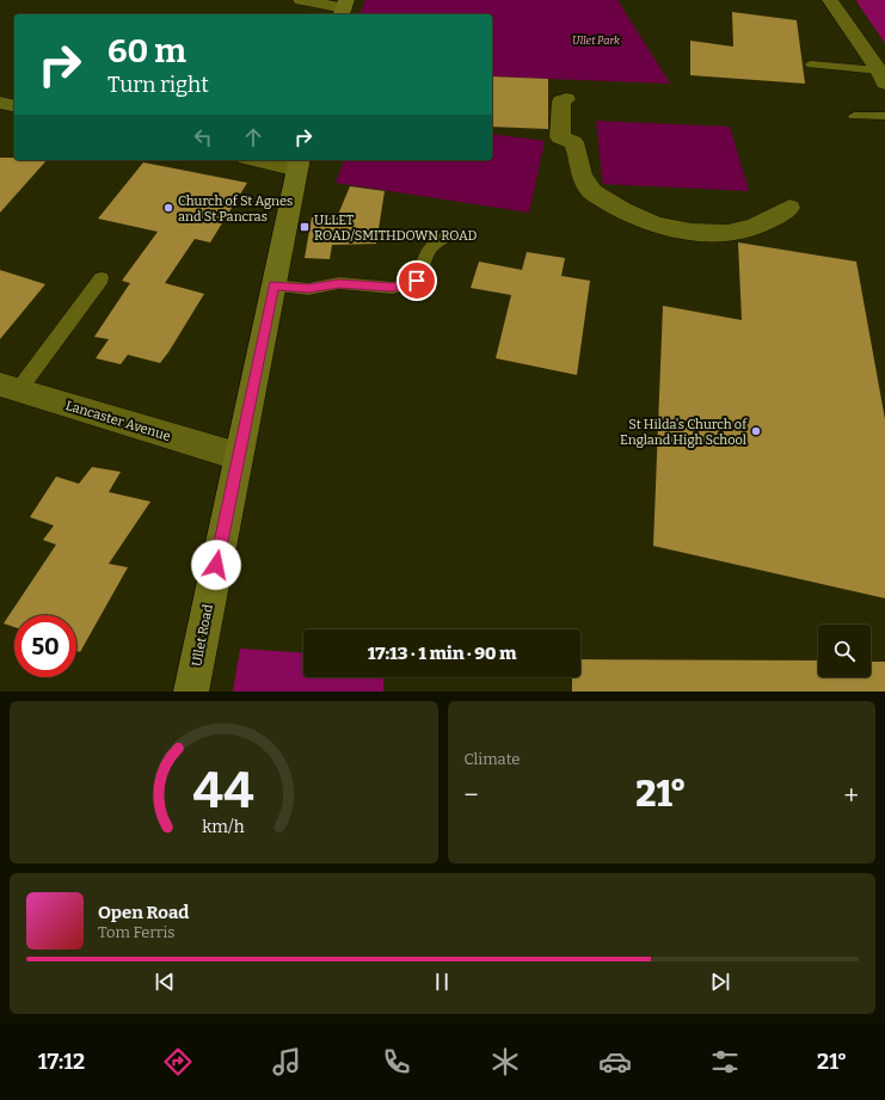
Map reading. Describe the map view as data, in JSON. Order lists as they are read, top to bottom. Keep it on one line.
{"streets":{"main road":["Ullet Road"],"street":["Lancaster Avenue"]},"crossings":[["Lancaster Avenue","Ullet Road"]],"parks":["Ullet Park"],"places":{"other":["Church of St Agnes and St Pancras","St Hilda's Church of England High School"],"transit":["ULLET ROAD/SMITHDOWN ROAD"]},"page":{"turn":["60 m","Turn right"],"limit":"50","trip":"17:13 · 1 min · 90 m","tile":"Climate","heat":["−","21°","+"],"song":["Open Road","Tom Ferris"],"tabs":["17:12","21°"],"gauge":["44","km/h"]}}
